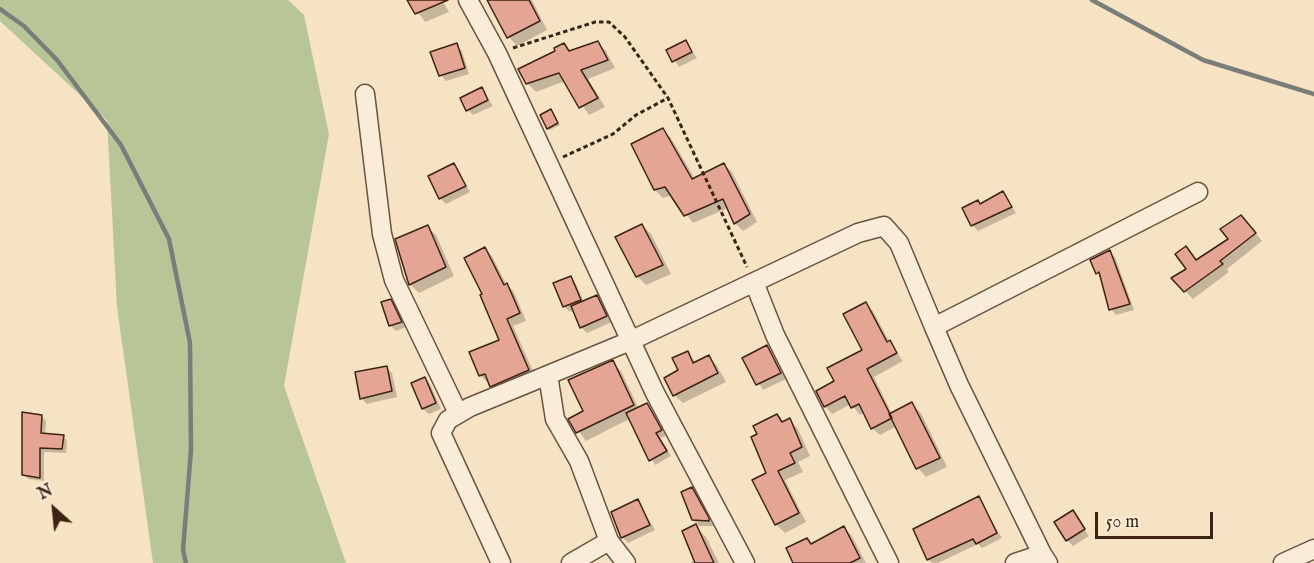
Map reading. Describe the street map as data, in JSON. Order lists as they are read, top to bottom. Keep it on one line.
{"scale_bar":"50 m","north":"top left"}
